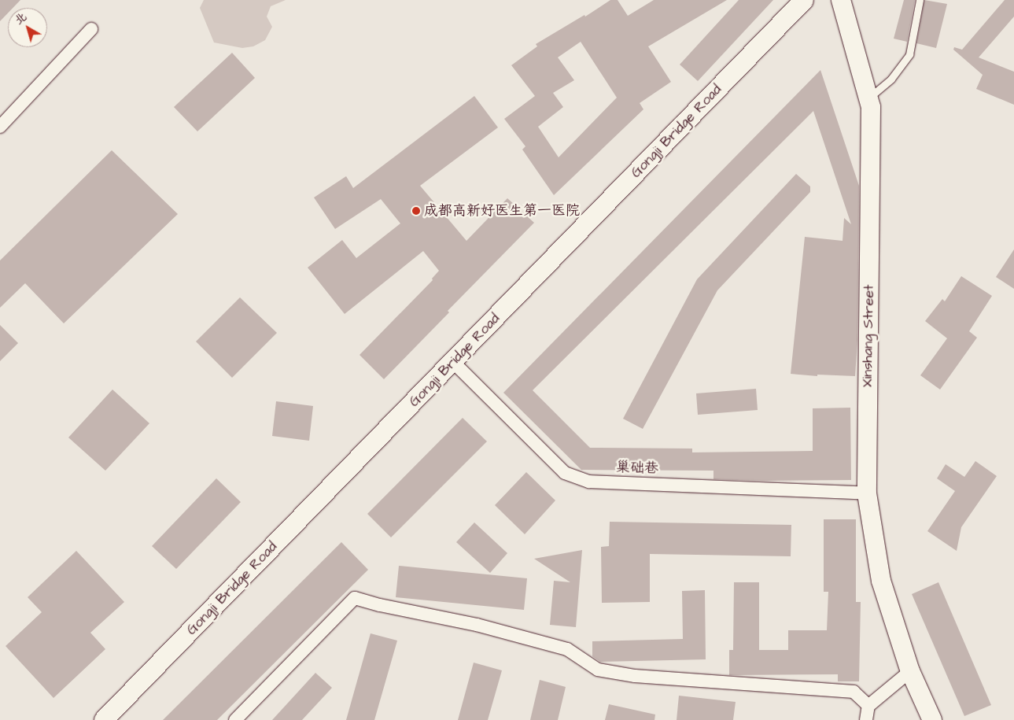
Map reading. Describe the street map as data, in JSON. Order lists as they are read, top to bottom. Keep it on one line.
{"streets":{"main road":["Gongji Bridge Road","Xinshang Street"],"street":["巢础巷"]},"crossings":[["Gongji Bridge Road","巢础巷"],["Xinshang Street","巢础巷"]],"places":["成都高新好医生第一医院"],"north":"top left"}
